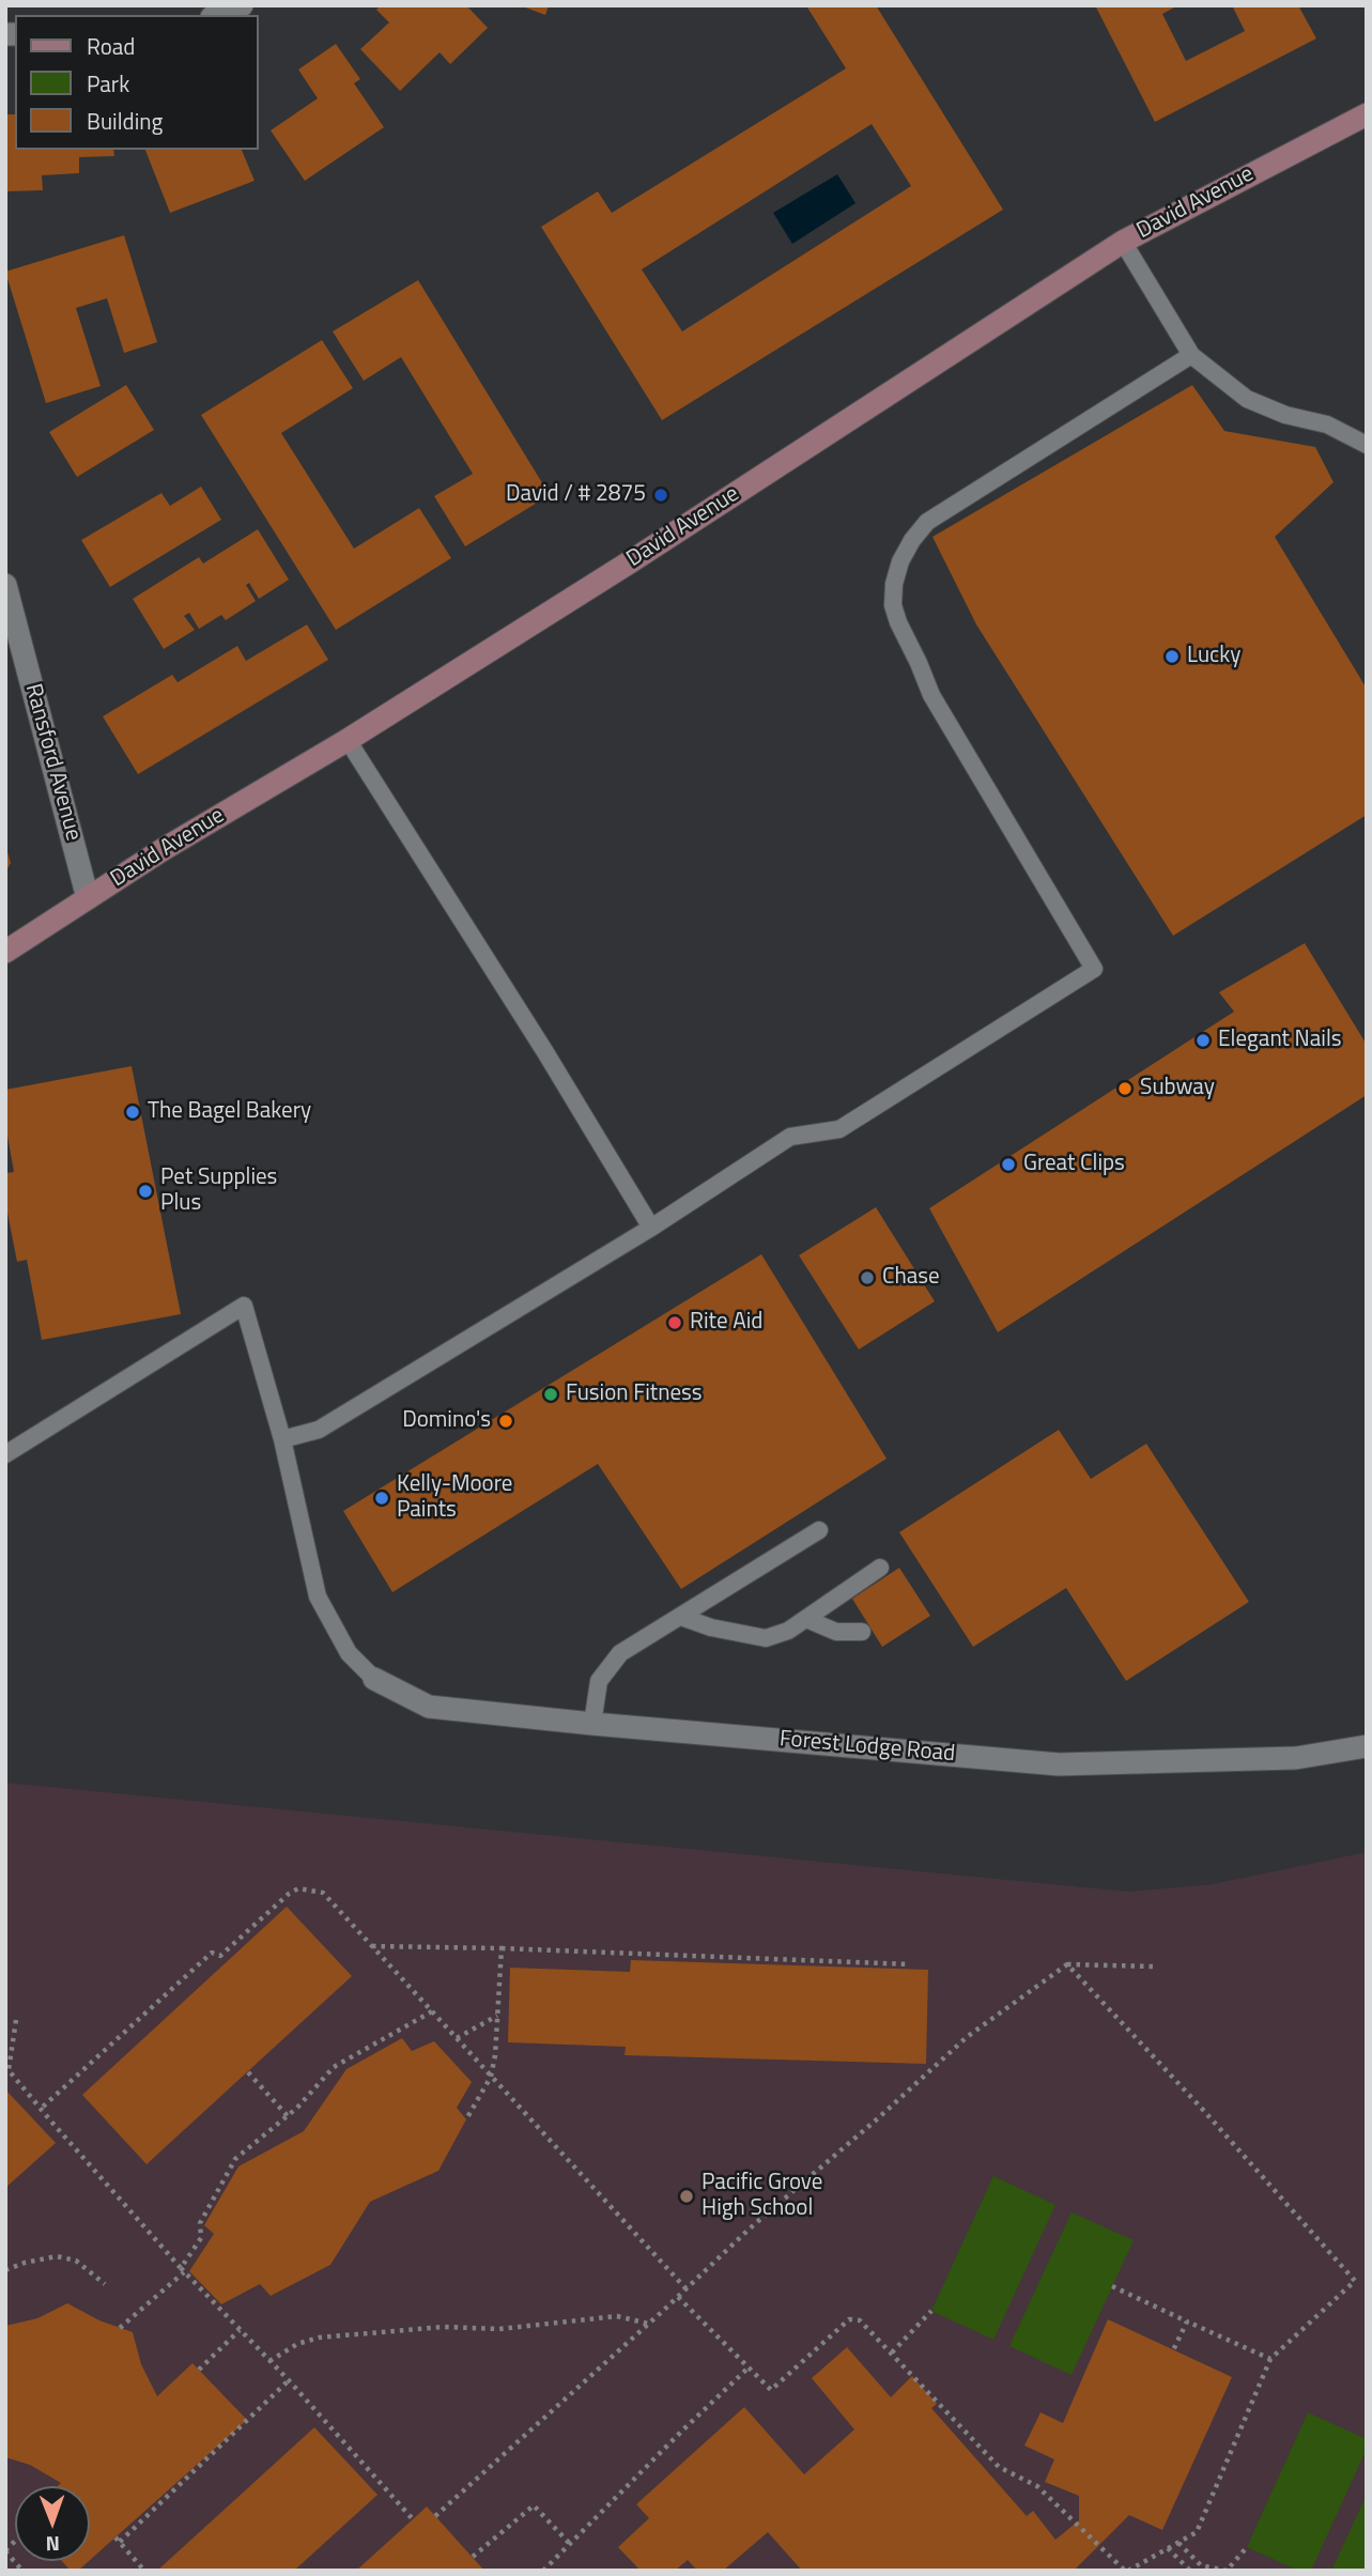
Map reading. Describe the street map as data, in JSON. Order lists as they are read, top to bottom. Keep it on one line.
{"streets":{"street":["David Avenue","Ransford Avenue","Forest Lodge Road"]},"crossings":[["David Avenue","Ransford Avenue"]],"places":["David / # 2875","Lucky","Elegant Nails","Subway","The Bagel Bakery","Great Clips","Pet Supplies Plus","Chase","Rite Aid","Fusion Fitness","Domino's","Kelly-Moore Paints","Pacific Grove High School"],"legend":["Road","Park","Building"],"north":"bottom"}
